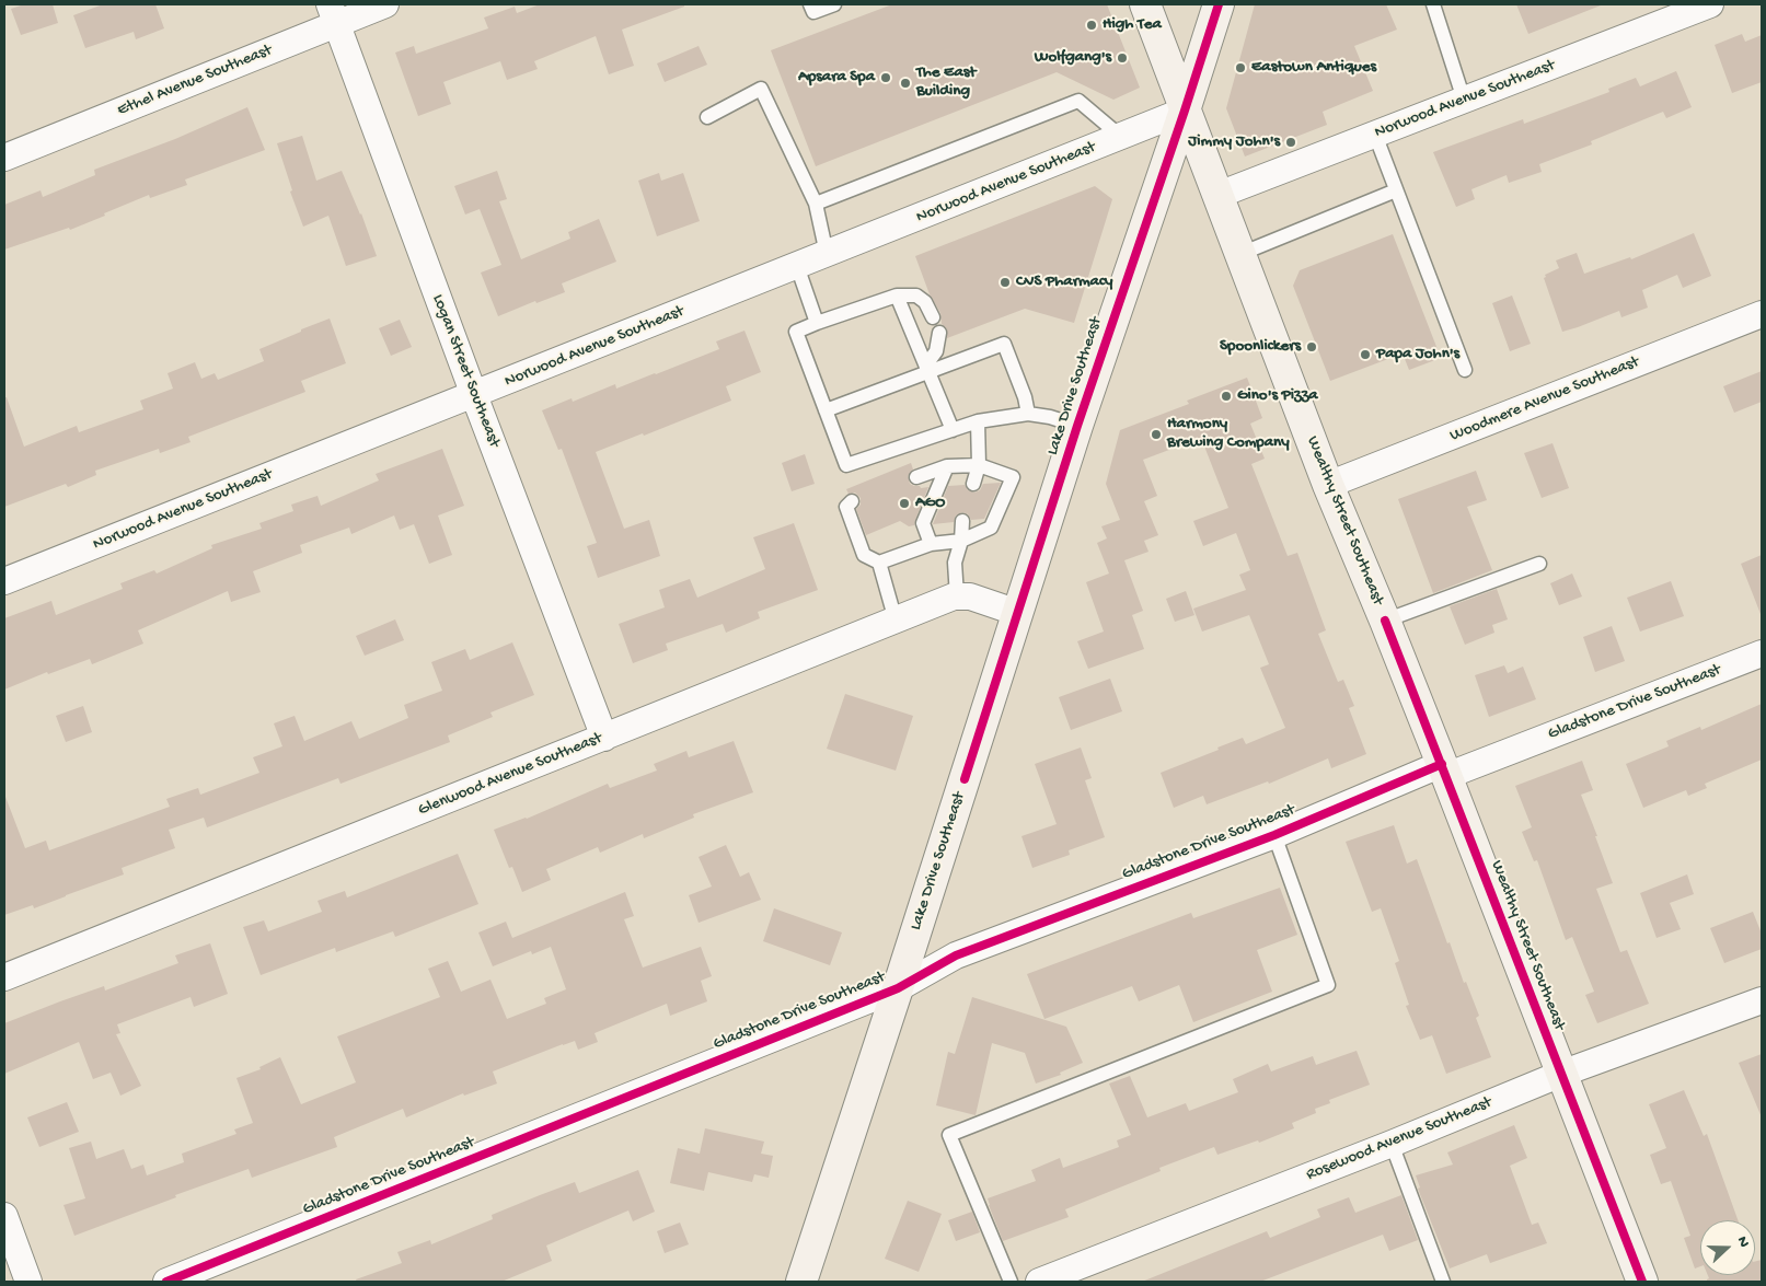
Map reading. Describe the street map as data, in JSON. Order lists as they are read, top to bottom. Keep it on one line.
{"streets":{"main road":["Lake Drive Southeast","Wealthy Street Southeast"],"street":["Ethel Avenue Southeast","Norwood Avenue Southeast","Logan Street Southeast","Woodmere Avenue Southeast","Gladstone Drive Southeast","Glenwood Avenue Southeast","Rosewood Avenue Southeast"]},"crossings":[["Ethel Avenue Southeast","Logan Street Southeast"],["Norwood Avenue Southeast","Logan Street Southeast"],["Norwood Avenue Southeast","Lake Drive Southeast"],["Norwood Avenue Southeast","Wealthy Street Southeast"],["Logan Street Southeast","Glenwood Avenue Southeast"],["Lake Drive Southeast","Wealthy Street Southeast"],["Lake Drive Southeast","Gladstone Drive Southeast"],["Woodmere Avenue Southeast","Wealthy Street Southeast"],["Wealthy Street Southeast","Gladstone Drive Southeast"],["Wealthy Street Southeast","Rosewood Avenue Southeast"]],"places":["High Tea","Wolfgang's","Eastown Antiques","Apsara Spa","The East Building","Jimmy John's","CVS Pharmacy","Spoonlickers","Papa John's","Gino's Pizza","Harmony Brewing Company","AGO"],"north":"right"}
